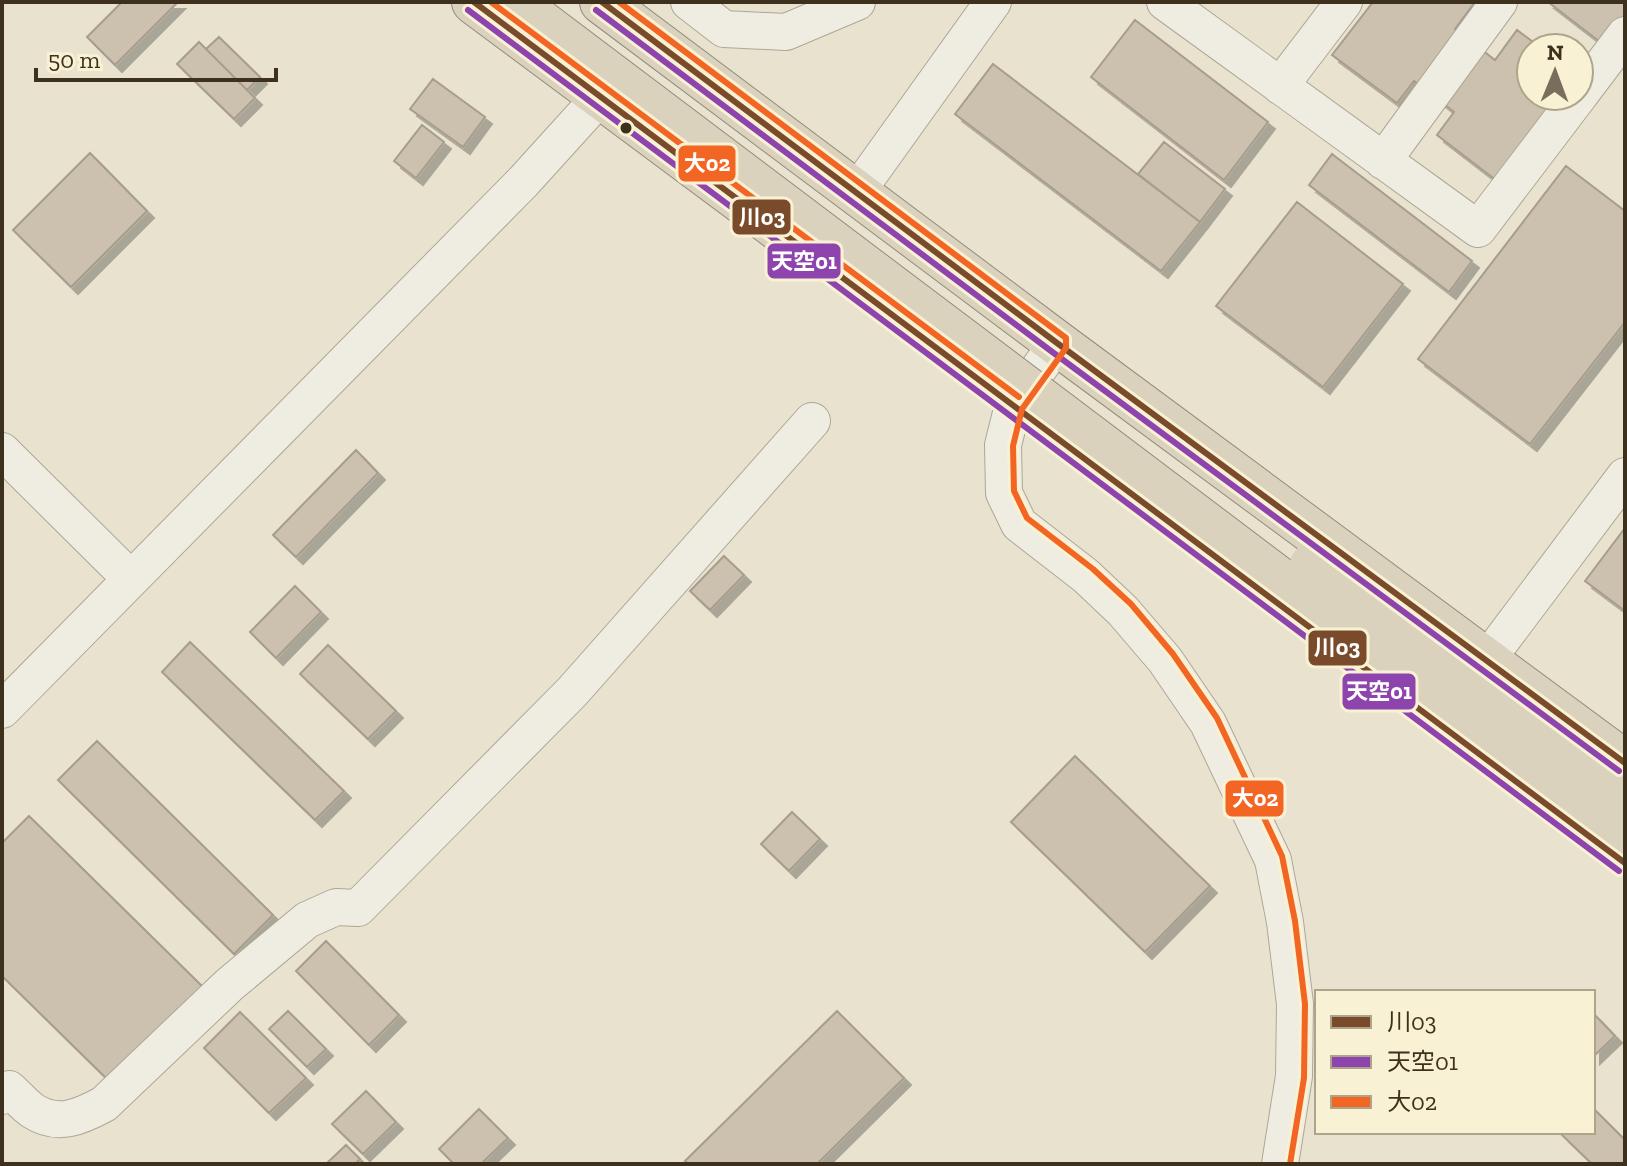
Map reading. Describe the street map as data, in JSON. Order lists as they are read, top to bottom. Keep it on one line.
{"lines":["transit line 川03","transit line 大02","transit line 天空01"],"legend":["川03","天空01","大02"],"scale_bar":"50 m","north":"top"}
